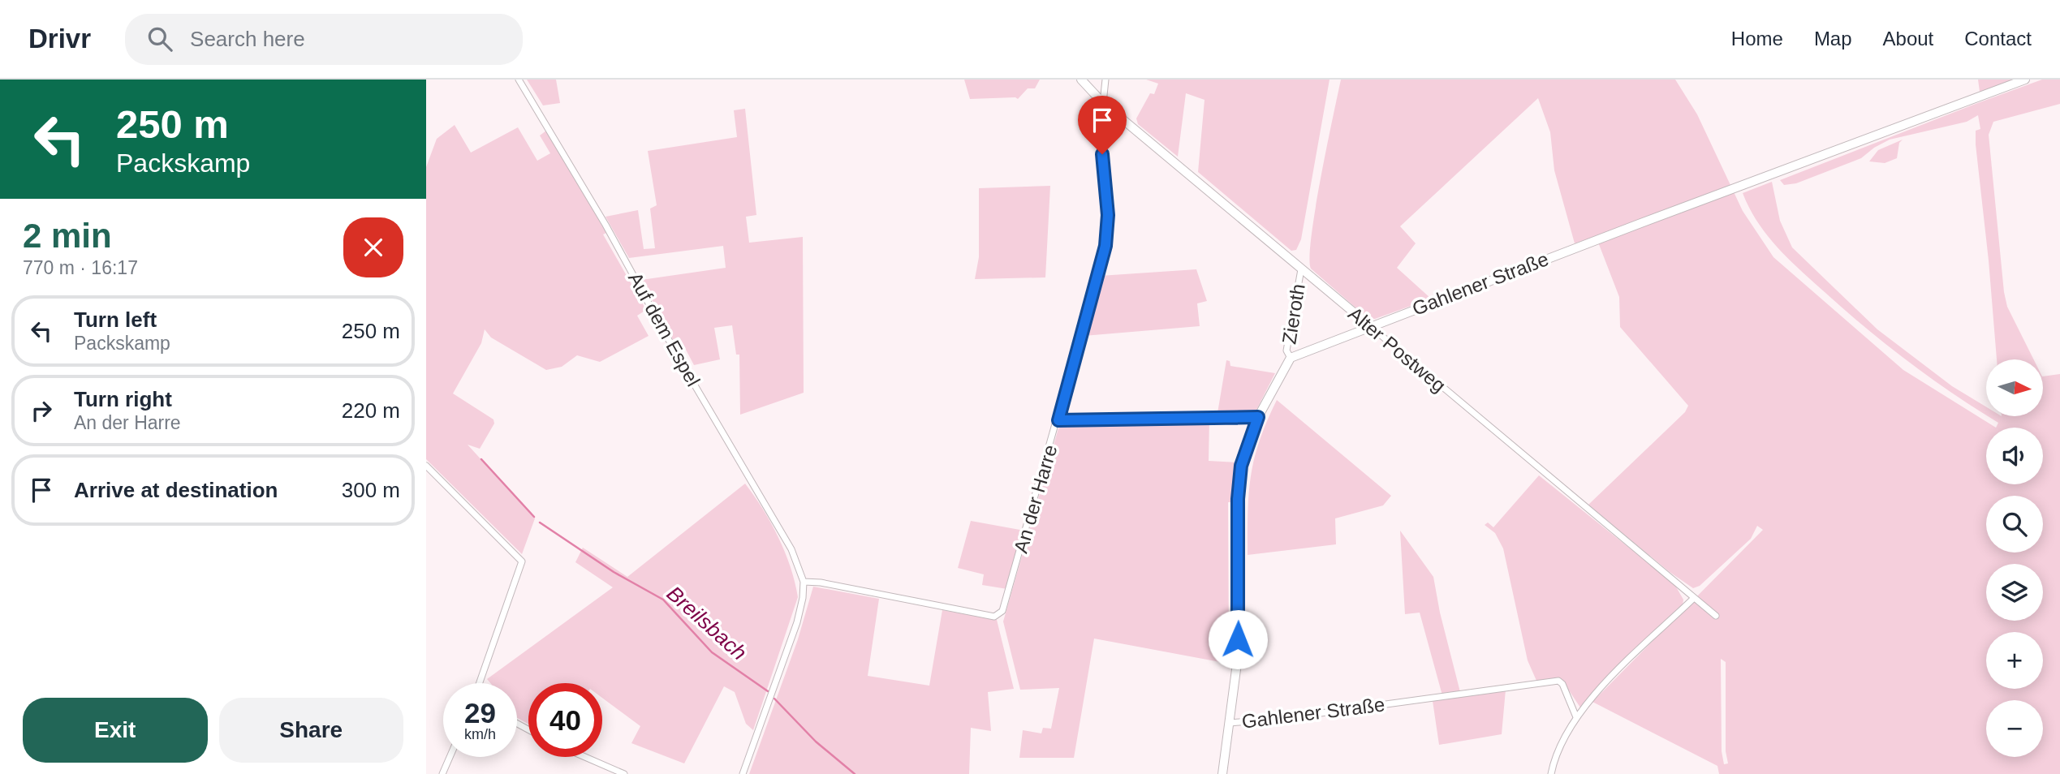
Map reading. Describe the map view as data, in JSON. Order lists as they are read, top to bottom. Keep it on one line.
{"streets":{"main road":["Gahlener Straße","Alter Postweg"],"street":["Zieroth","Auf dem Espel","An der Harre"]},"crossings":[["Gahlener Straße","Zieroth"],["Gahlener Straße","Alter Postweg"],["Zieroth","Alter Postweg"],["Auf dem Espel","An der Harre"],["Alter Postweg","An der Harre"]],"water":["Breilsbach"],"north":"right","page":{"header":"Drivr","search":"Search here","nav":["Home","Map","About","Contact"],"turn":["250 m","Packskamp"],"heading":["2 min","770 m · 16:17"],"list":[{"name":"Turn left","note":"Packskamp","value":"250 m"},{"name":"Turn right","note":"An der Harre","value":"220 m"},{"name":"Arrive at destination","value":"300 m"}],"map_buttons":["+","−"],"speed":"29 km/h","limit":"40","buttons":["Exit","Share"]}}
